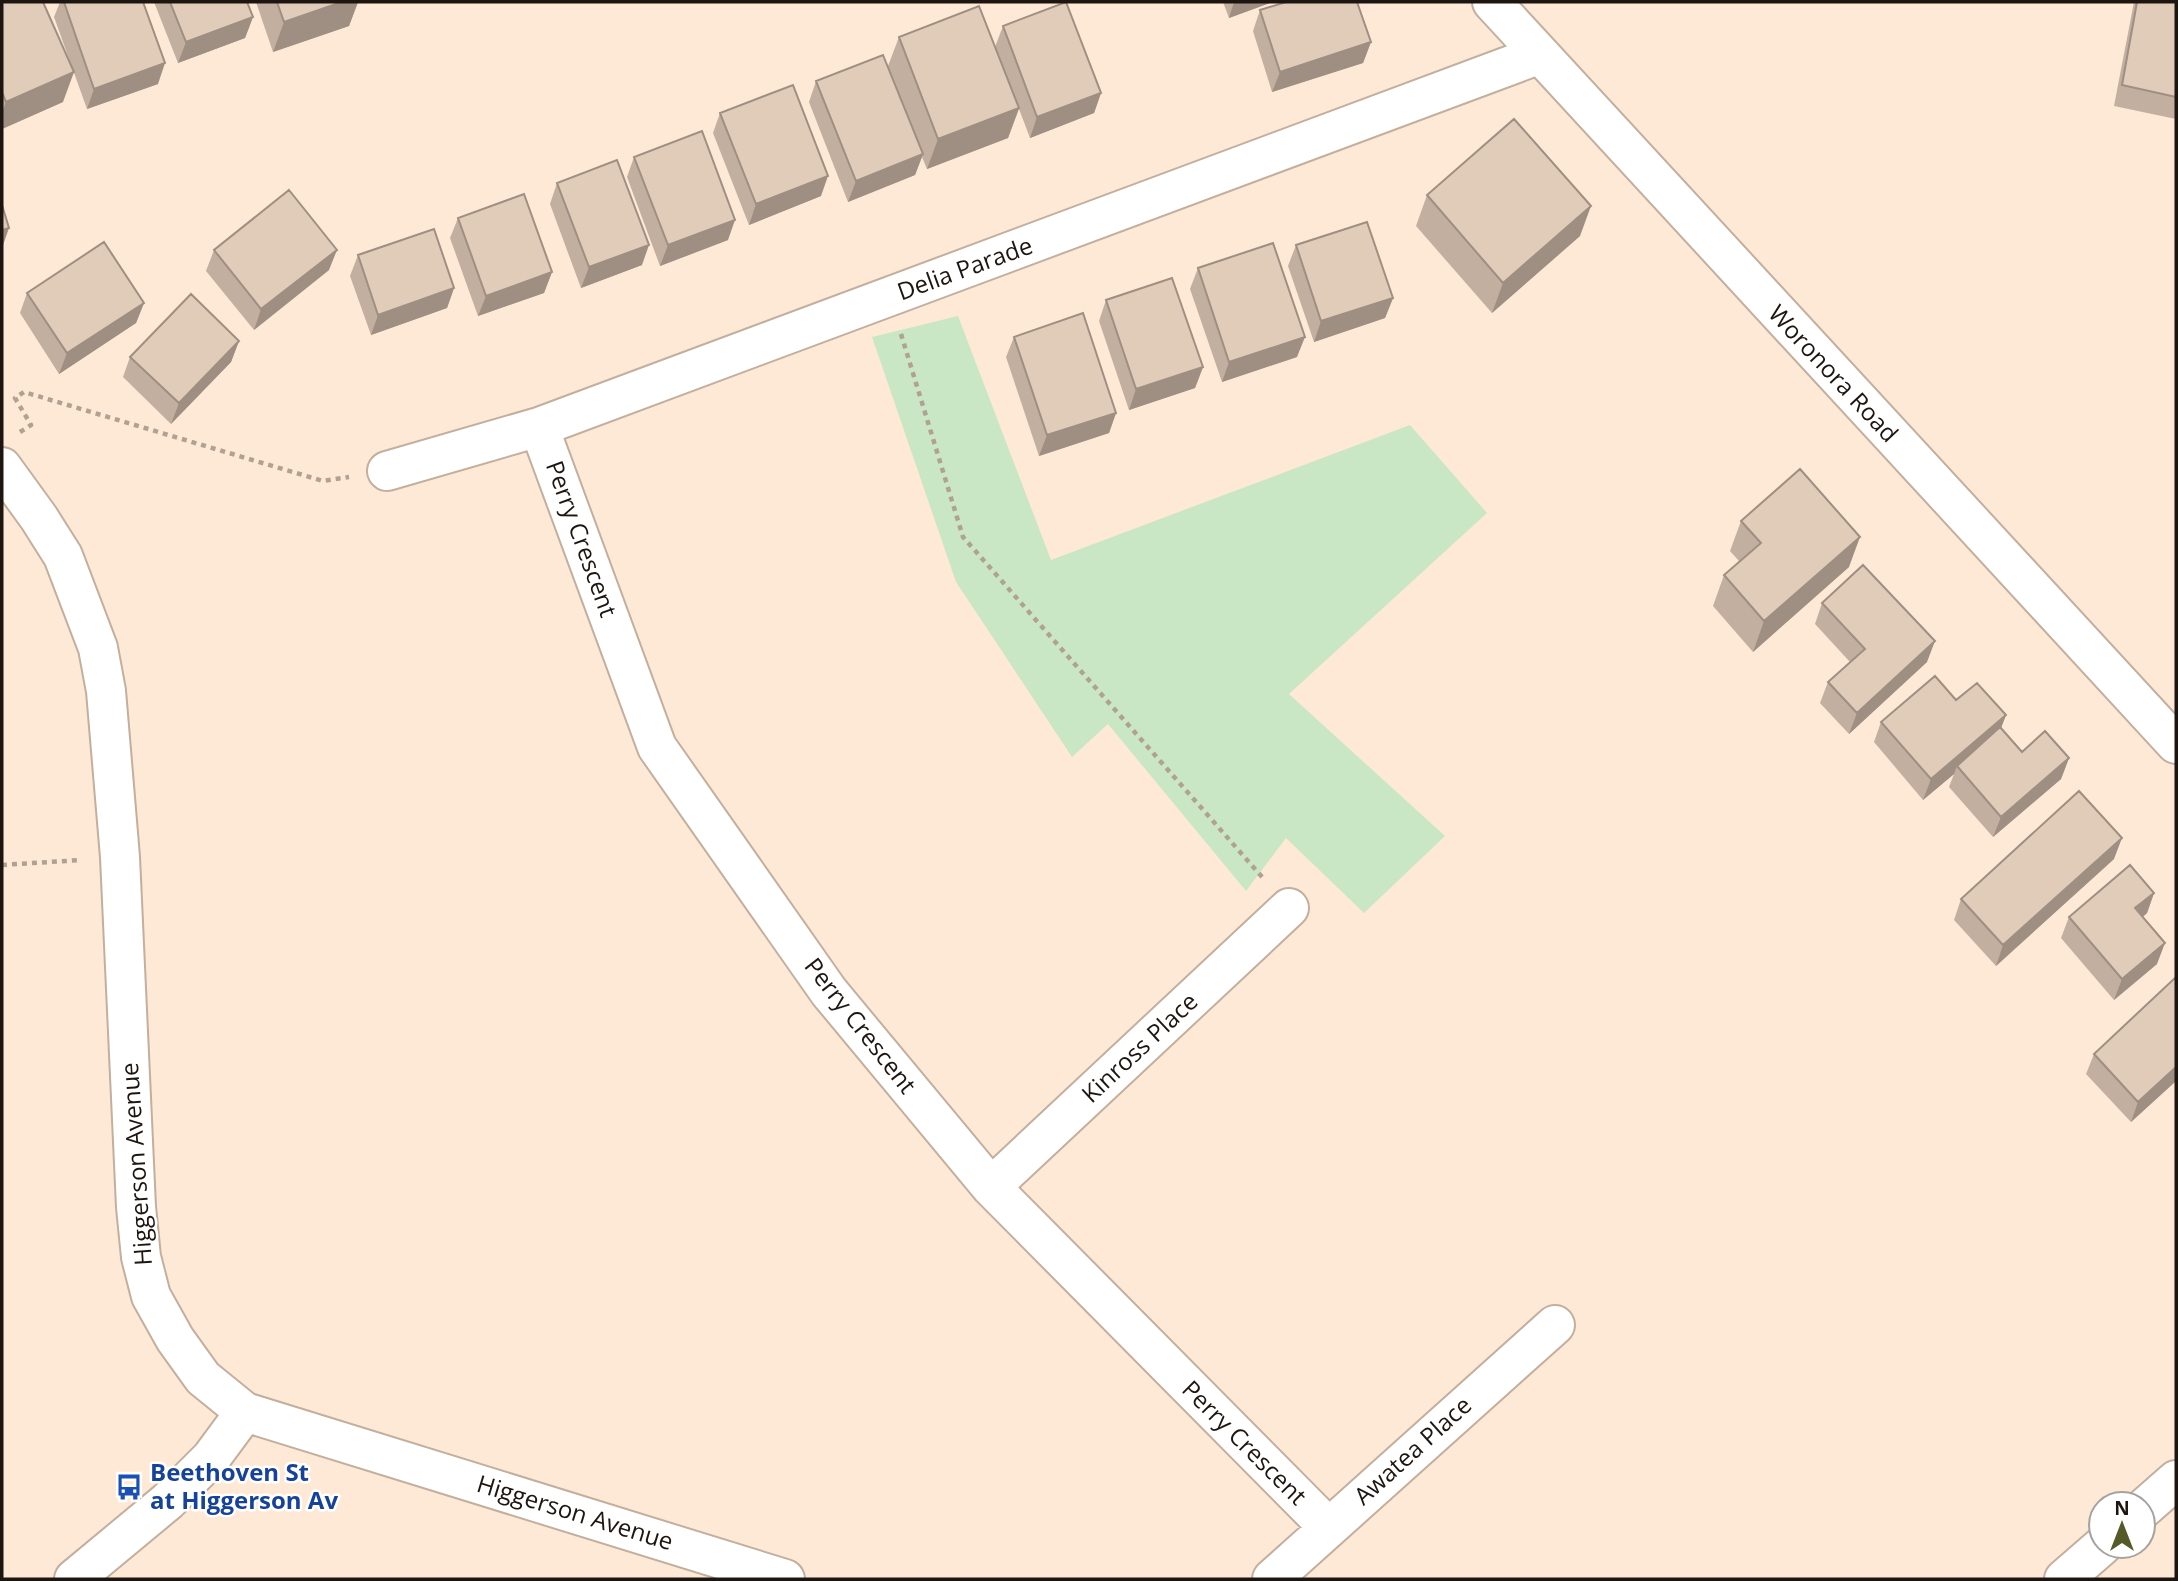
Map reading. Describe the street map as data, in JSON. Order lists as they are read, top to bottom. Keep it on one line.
{"streets":{"street":["Delia Parade","Woronora Road","Perry Crescent","Kinross Place","Higgerson Avenue","Awatea Place"]},"crossings":[["Delia Parade","Woronora Road"],["Delia Parade","Perry Crescent"],["Perry Crescent","Kinross Place"],["Perry Crescent","Awatea Place"]],"places":{"bus stop":["Beethoven St at Higgerson Av"]},"north":"top"}
